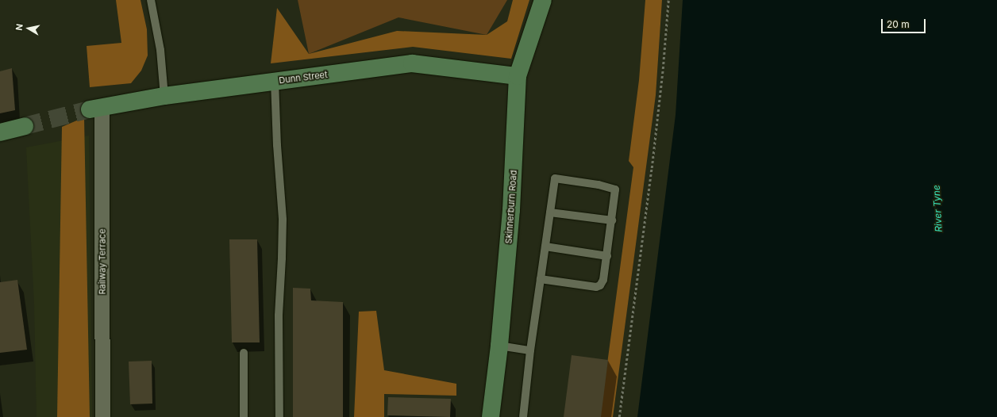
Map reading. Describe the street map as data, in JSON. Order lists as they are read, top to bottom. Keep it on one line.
{"streets":{"street":["Dunn Street","Skinnerburn Road","Railway Terrace"]},"crossings":[["Dunn Street","Skinnerburn Road"],["Dunn Street","Railway Terrace"]],"water":["River Tyne"],"scale_bar":"20 m","north":"left"}
